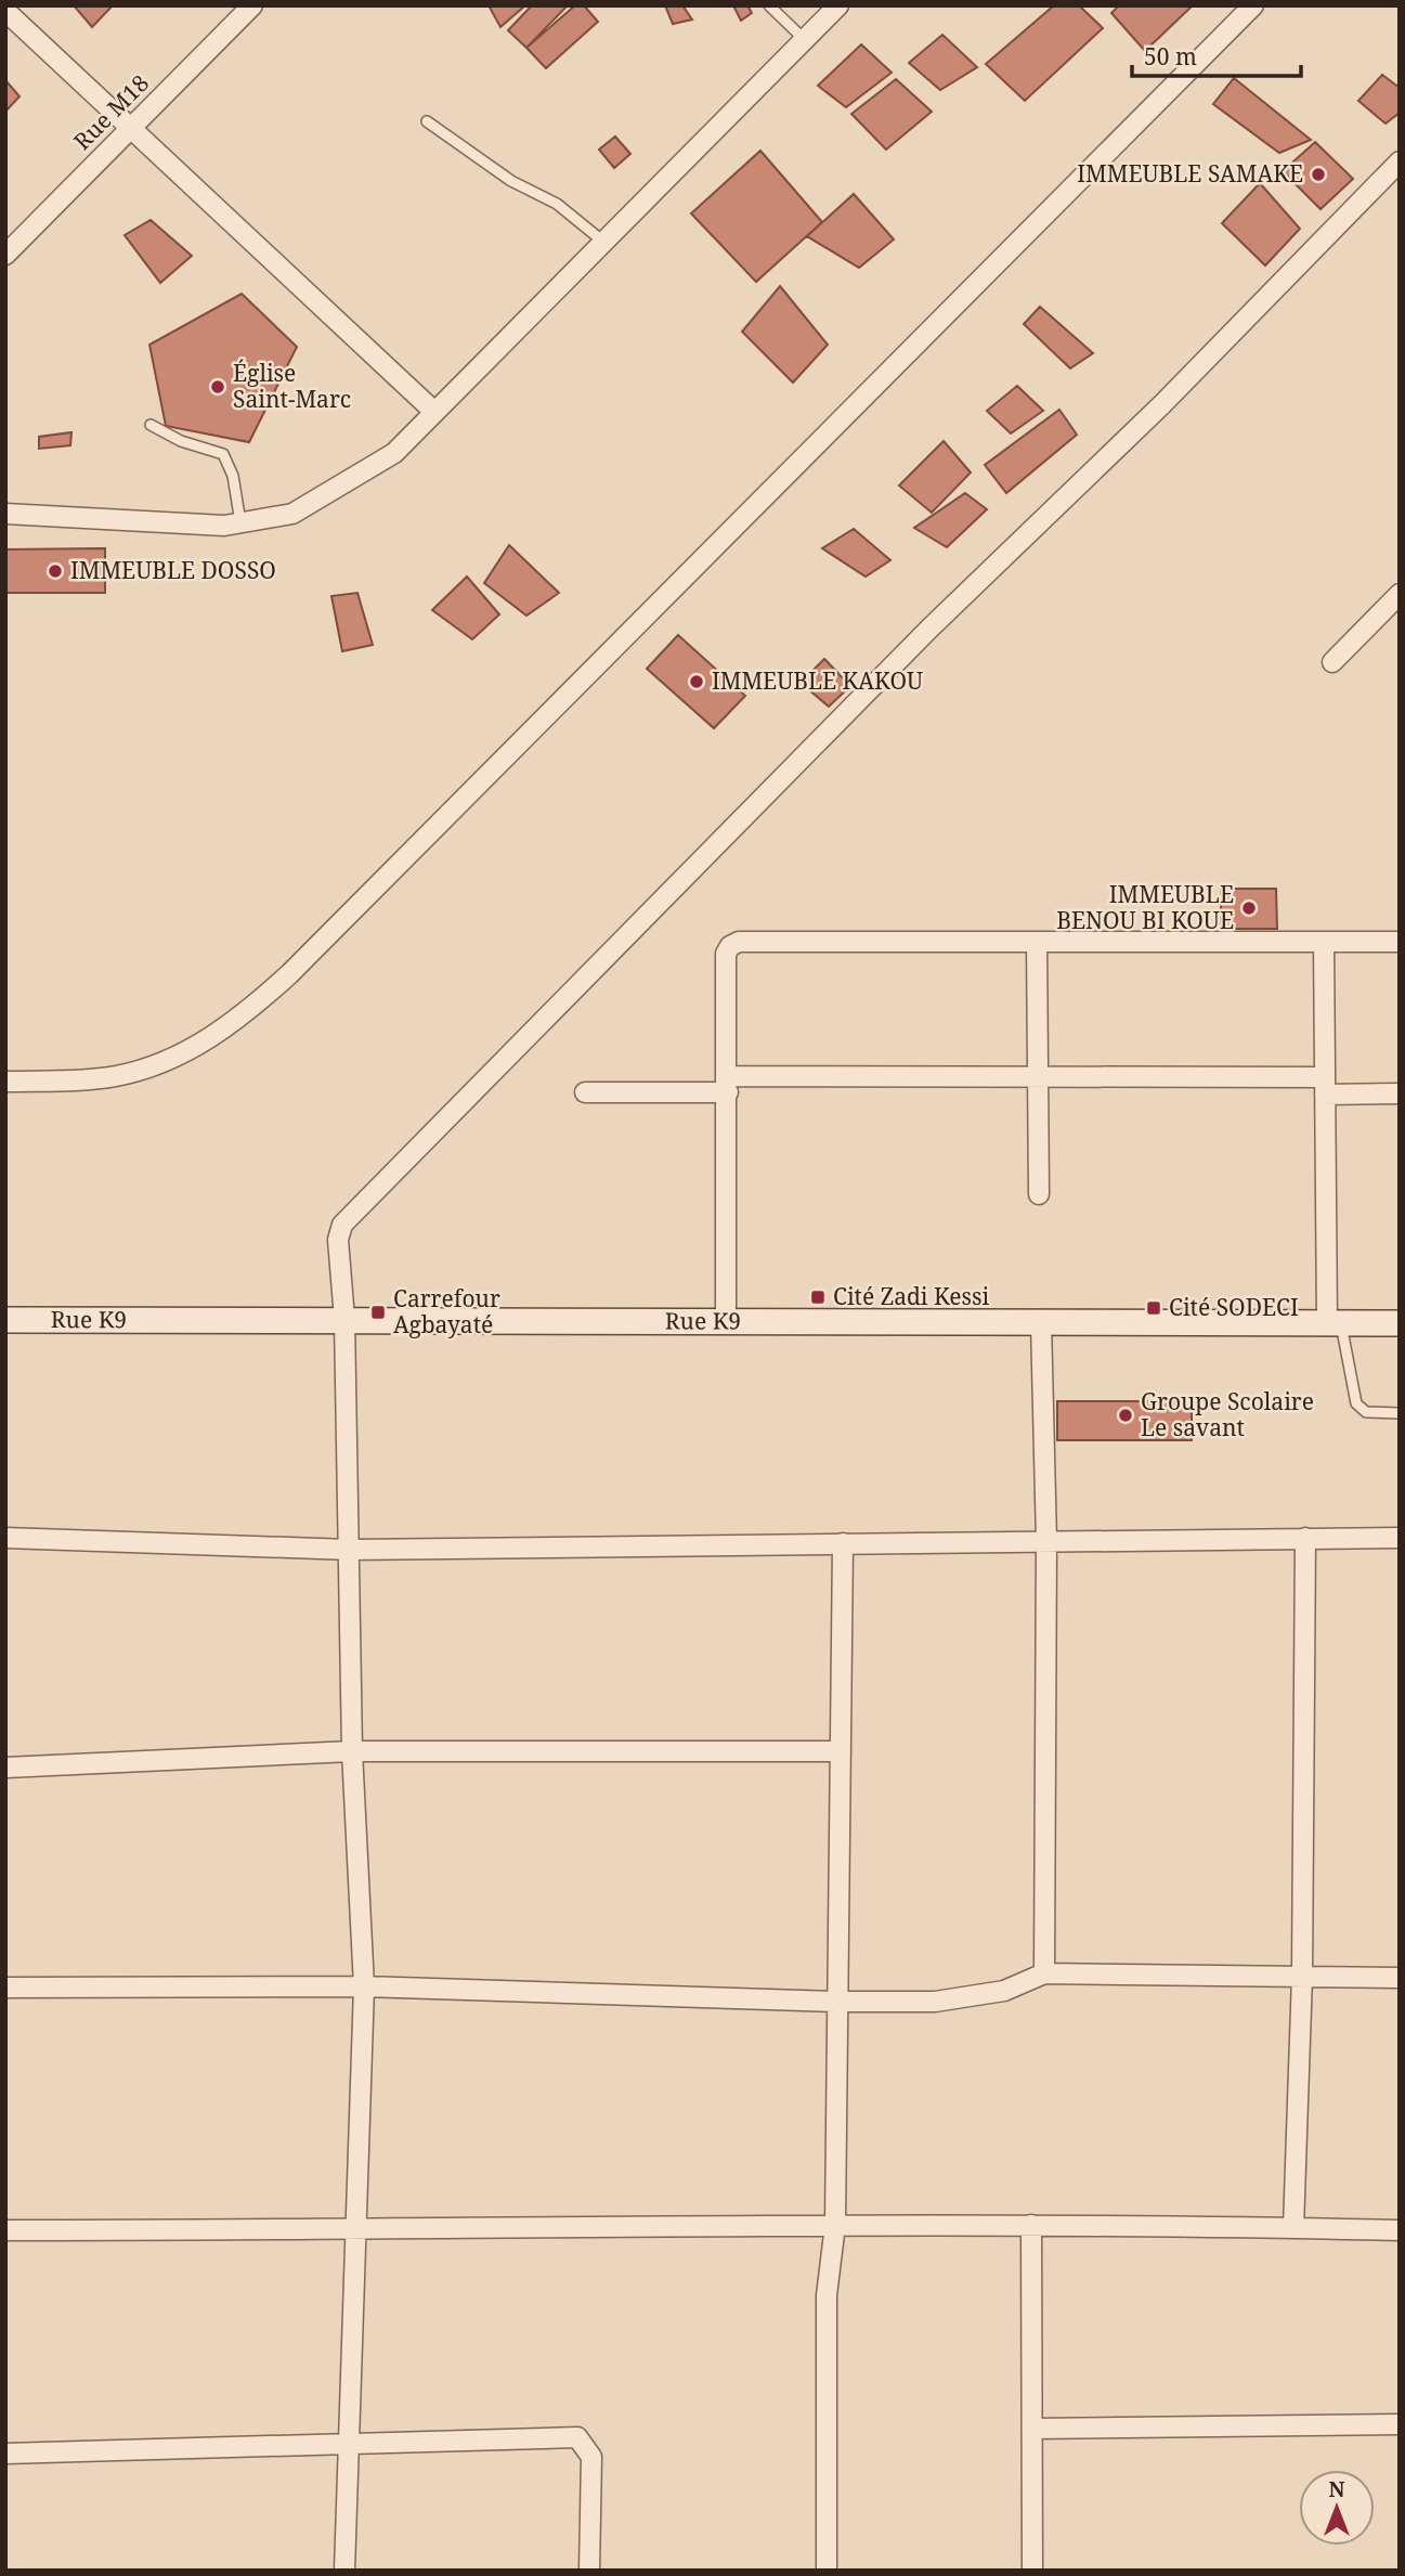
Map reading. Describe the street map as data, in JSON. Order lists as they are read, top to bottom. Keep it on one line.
{"streets":{"street":["Rue M18","Rue K9"]},"places":{"other":["IMMEUBLE SAMAKE","Église Saint-Marc","IMMEUBLE DOSSO","IMMEUBLE KAKOU","IMMEUBLE BENOU BI KOUE","Groupe Scolaire Le savant"],"transit":["Cité Zadi Kessi","Cité SODECI","Carrefour Agbayaté"]},"scale_bar":"50 m","north":"top"}
